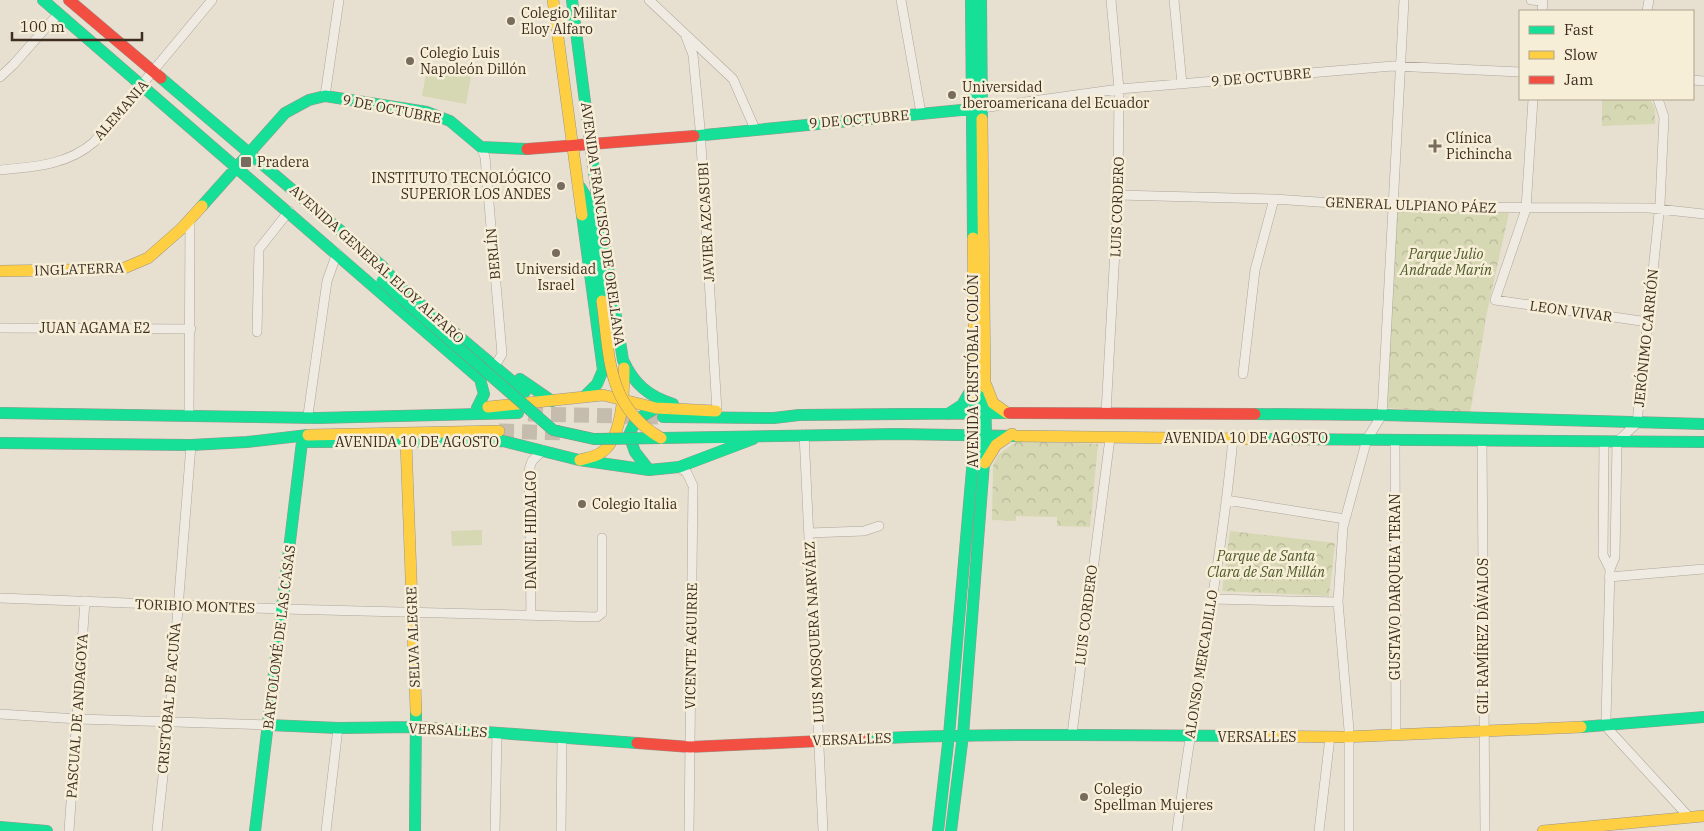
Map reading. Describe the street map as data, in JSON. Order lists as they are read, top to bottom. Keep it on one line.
{"streets":{"main road":["9 DE OCTUBRE","AVENIDA FRANCISCO DE ORELLANA","AVENIDA GENERAL ELOY ALFARO","INGLATERRA","AVENIDA CRISTÓBAL COLÓN","AVENIDA 10 DE AGOSTO","BARTOLOMÉ DE LAS CASAS","SELVA ALEGRE","VERSALLES"],"street":["ALEMANIA","GENERAL ULPIANO PÁEZ","LUIS CORDERO","JAVIER AZCASUBI","BERLÍN","LEON VIVAR","JUAN AGAMA E2","JERÓNIMO CARRIÓN","DANIEL HIDALGO","GUSTAVO DARQUEA TERAN","TORIBIO MONTES","LUIS MOSQUERA NARVÁEZ","GIL RAMÍREZ DÁVALOS","VICENTE AGUIRRE","ALONSO MERCADILLO","CRISTÓBAL DE ACUÑA","PASCUAL DE ANDAGOYA"]},"crossings":[["9 DE OCTUBRE","LUIS CORDERO"],["9 DE OCTUBRE","JAVIER AZCASUBI"],["9 DE OCTUBRE","AVENIDA FRANCISCO DE ORELLANA"],["9 DE OCTUBRE","BERLÍN"],["9 DE OCTUBRE","AVENIDA GENERAL ELOY ALFARO"],["9 DE OCTUBRE","INGLATERRA"],["9 DE OCTUBRE","AVENIDA CRISTÓBAL COLÓN"],["ALEMANIA","AVENIDA GENERAL ELOY ALFARO"],["GENERAL ULPIANO PÁEZ","LUIS CORDERO"],["GENERAL ULPIANO PÁEZ","LEON VIVAR"],["GENERAL ULPIANO PÁEZ","JERÓNIMO CARRIÓN"],["LUIS CORDERO","AVENIDA 10 DE AGOSTO"],["LUIS CORDERO","VERSALLES"],["JAVIER AZCASUBI","AVENIDA 10 DE AGOSTO"],["AVENIDA FRANCISCO DE ORELLANA","AVENIDA 10 DE AGOSTO"],["AVENIDA GENERAL ELOY ALFARO","INGLATERRA"],["LEON VIVAR","JERÓNIMO CARRIÓN"],["JERÓNIMO CARRIÓN","AVENIDA 10 DE AGOSTO"],["AVENIDA CRISTÓBAL COLÓN","AVENIDA 10 DE AGOSTO"],["AVENIDA CRISTÓBAL COLÓN","VERSALLES"],["AVENIDA 10 DE AGOSTO","DANIEL HIDALGO"],["AVENIDA 10 DE AGOSTO","GUSTAVO DARQUEA TERAN"],["AVENIDA 10 DE AGOSTO","LUIS MOSQUERA NARVÁEZ"],["AVENIDA 10 DE AGOSTO","GIL RAMÍREZ DÁVALOS"],["AVENIDA 10 DE AGOSTO","BARTOLOMÉ DE LAS CASAS"],["AVENIDA 10 DE AGOSTO","SELVA ALEGRE"],["AVENIDA 10 DE AGOSTO","VICENTE AGUIRRE"],["AVENIDA 10 DE AGOSTO","ALONSO MERCADILLO"],["AVENIDA 10 DE AGOSTO","CRISTÓBAL DE ACUÑA"],["DANIEL HIDALGO","TORIBIO MONTES"],["GUSTAVO DARQUEA TERAN","VERSALLES"],["TORIBIO MONTES","BARTOLOMÉ DE LAS CASAS"],["TORIBIO MONTES","SELVA ALEGRE"],["TORIBIO MONTES","CRISTÓBAL DE ACUÑA"],["TORIBIO MONTES","PASCUAL DE ANDAGOYA"],["LUIS MOSQUERA NARVÁEZ","VERSALLES"],["GIL RAMÍREZ DÁVALOS","VERSALLES"],["BARTOLOMÉ DE LAS CASAS","VERSALLES"],["SELVA ALEGRE","VERSALLES"],["VICENTE AGUIRRE","VERSALLES"],["ALONSO MERCADILLO","VERSALLES"],["CRISTÓBAL DE ACUÑA","VERSALLES"],["PASCUAL DE ANDAGOYA","VERSALLES"]],"parks":["Parque Julio Andrade Marín","Parque de Santa Clara de San Millán"],"places":{"other":["Colegio Militar Eloy Alfaro","Colegio Luis Napoleón Dillón","Universidad Iberoamericana del Ecuador","INSTITUTO TECNOLÓGICO SUPERIOR LOS ANDES","Universidad Israel","Colegio Italia","Colegio Spellman Mujeres"],"health":["Clínica Pichincha"],"transit":["Pradera"]},"legend":["Fast","Slow","Jam"],"scale_bar":"100 m"}
